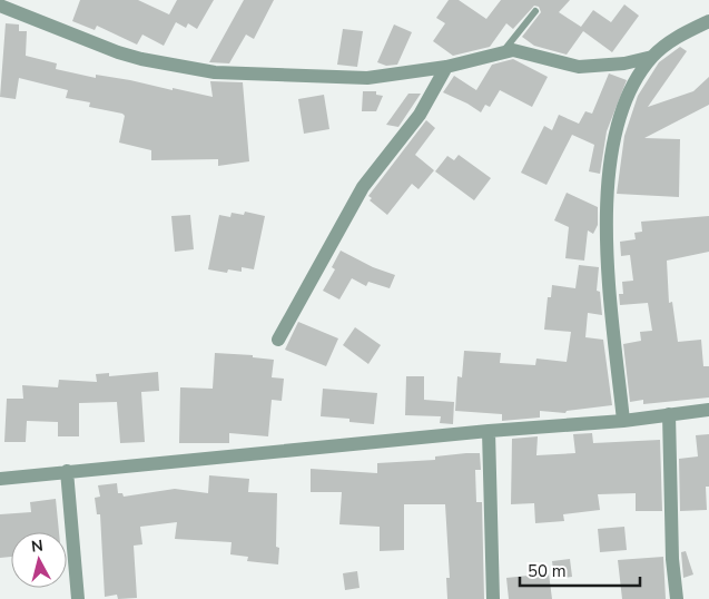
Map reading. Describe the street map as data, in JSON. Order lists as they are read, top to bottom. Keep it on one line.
{"scale_bar":"50 m","north":"top"}
